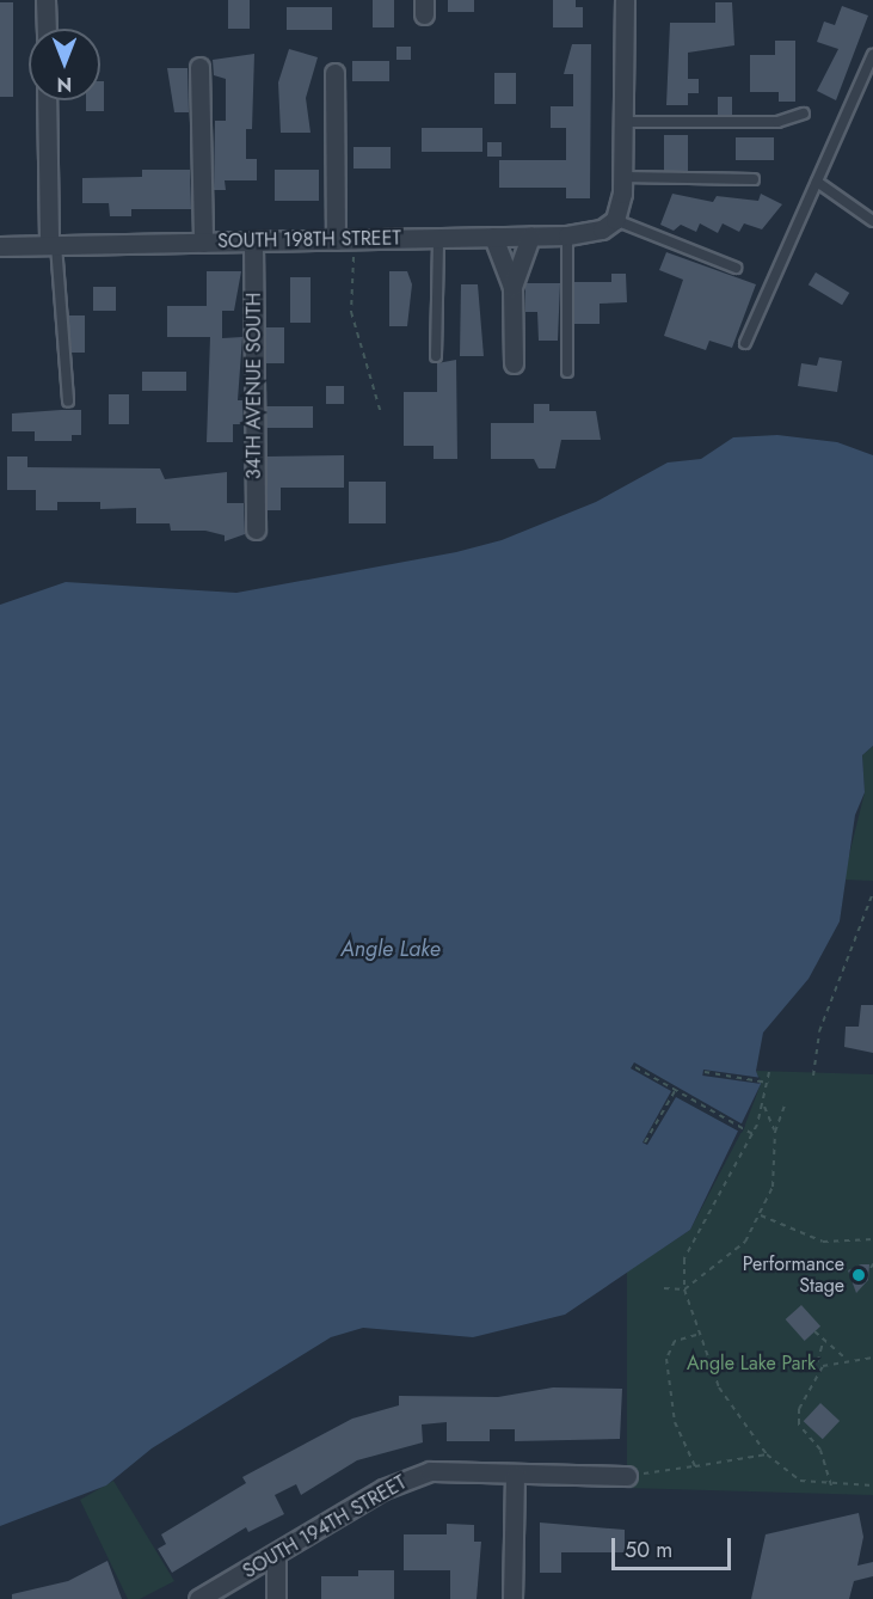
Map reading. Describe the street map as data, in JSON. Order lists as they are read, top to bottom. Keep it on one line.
{"streets":{"street":["SOUTH 198TH STREET","34TH AVENUE SOUTH","SOUTH 194TH STREET"]},"crossings":[["SOUTH 198TH STREET","34TH AVENUE SOUTH"]],"water":["Angle Lake"],"parks":["Angle Lake Park"],"places":["Performance Stage"],"scale_bar":"50 m","north":"bottom"}
